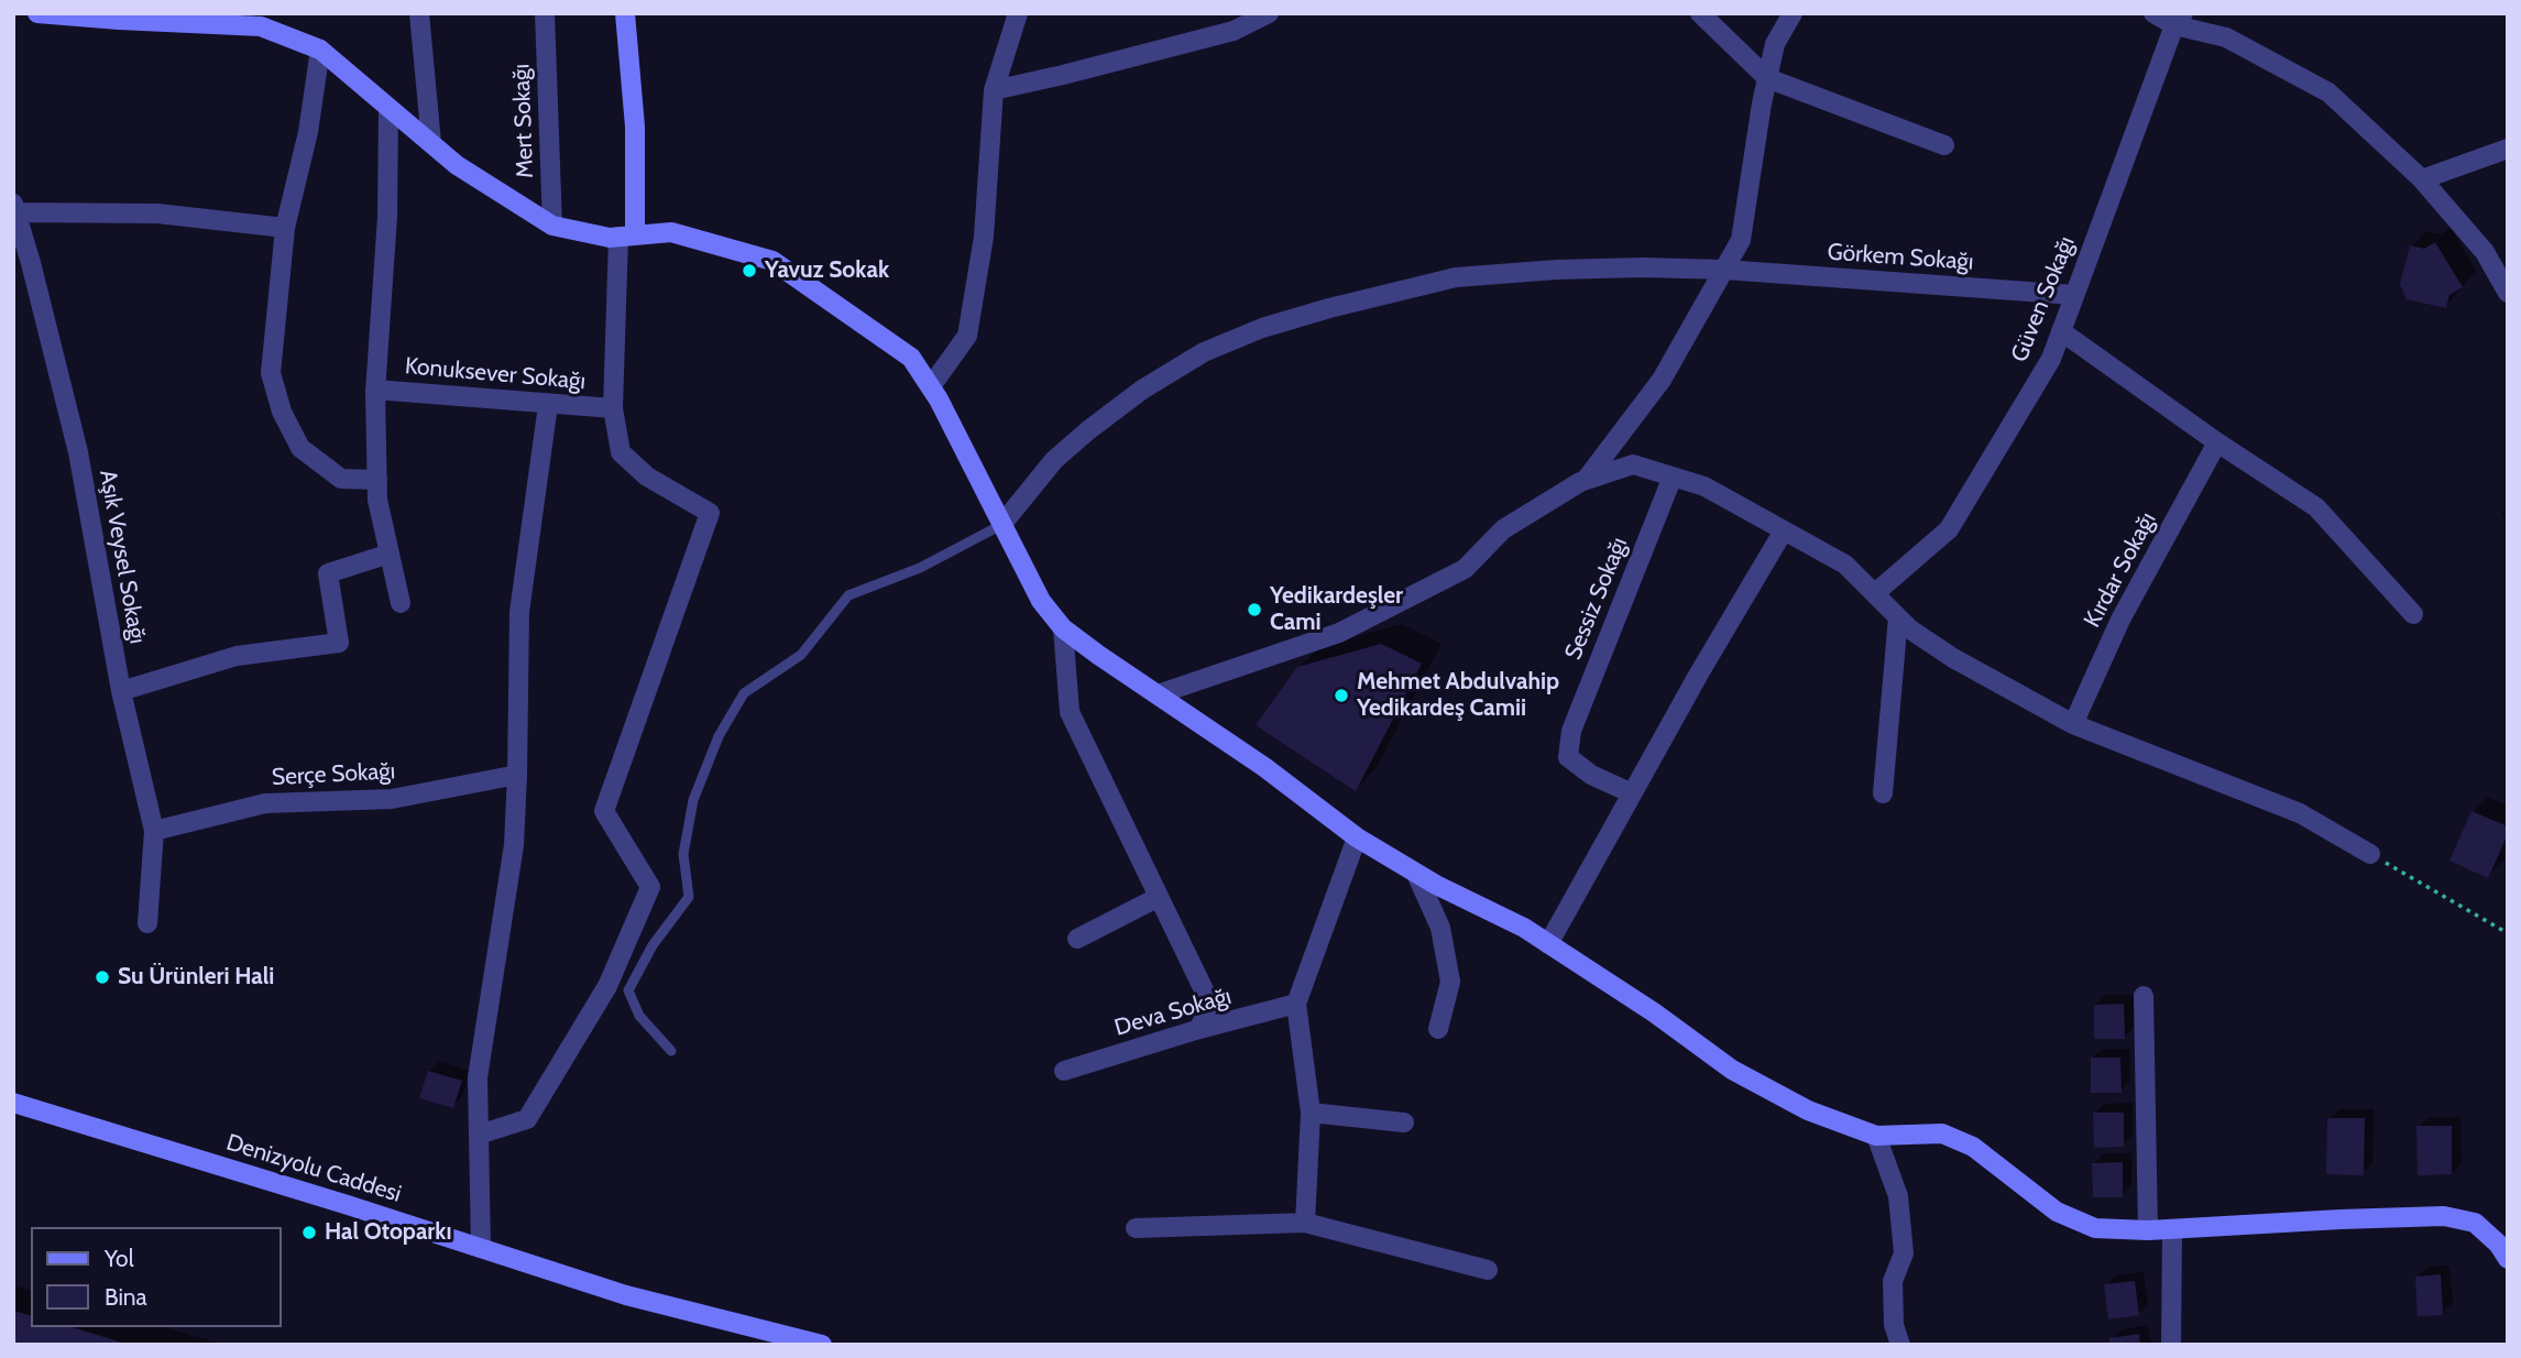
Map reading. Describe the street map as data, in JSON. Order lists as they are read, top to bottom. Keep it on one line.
{"streets":{"main road":["Denizyolu Caddesi"],"street":["Mert Sokağı","Görkem Sokağı","Güven Sokağı","Konuksever Sokağı","Aşık Veysel Sokağı","Kırdar Sokağı","Sessiz Sokağı","Serçe Sokağı","Deva Sokağı"]},"crossings":[["Görkem Sokağı","Güven Sokağı"],["Aşık Veysel Sokağı","Serçe Sokağı"]],"places":["Yavuz Sokak","Yedikardeşler Cami","Mehmet Abdulvahip Yedikardeş Camii","Su Ürünleri Hali","Hal Otoparkı"],"legend":["Yol","Bina"]}
